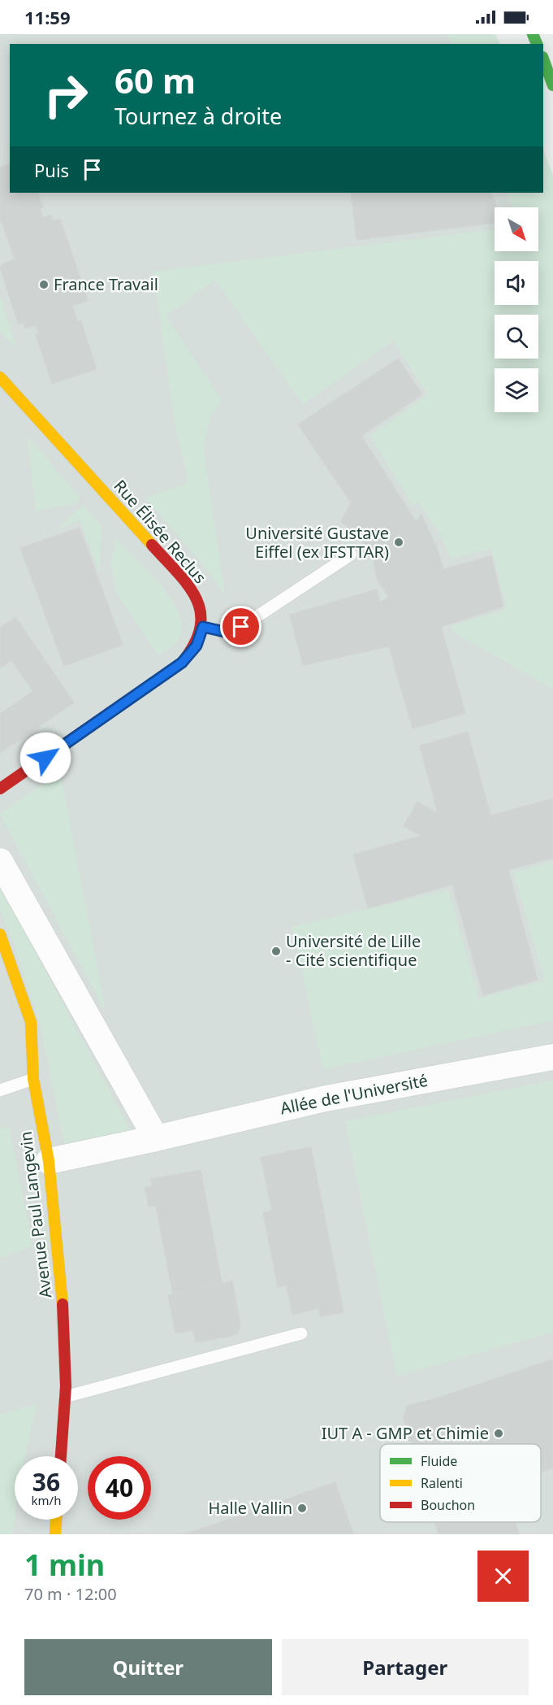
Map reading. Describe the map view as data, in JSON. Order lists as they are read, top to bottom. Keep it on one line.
{"streets":{"main road":["Rue Élisée Reclus","Avenue Paul Langevin"],"street":["Allée de l'Université"]},"crossings":[["Allée de l'Université","Avenue Paul Langevin"]],"places":["France Travail","Université Gustave Eiffel (ex IFSTTAR)","Université de Lille ‐ Cité scientifique","IUT A - GMP et Chimie","Halle Vallin"],"legend":["Fluide","Ralenti","Bouchon"],"north":"bottom right","page":{"status":"11:59","turn":["60 m","Tournez à droite"],"then":"Puis","speed":"36 km/h","limit":"40","heading":["1 min","70 m · 12:00"],"buttons":["Quitter","Partager"]}}
